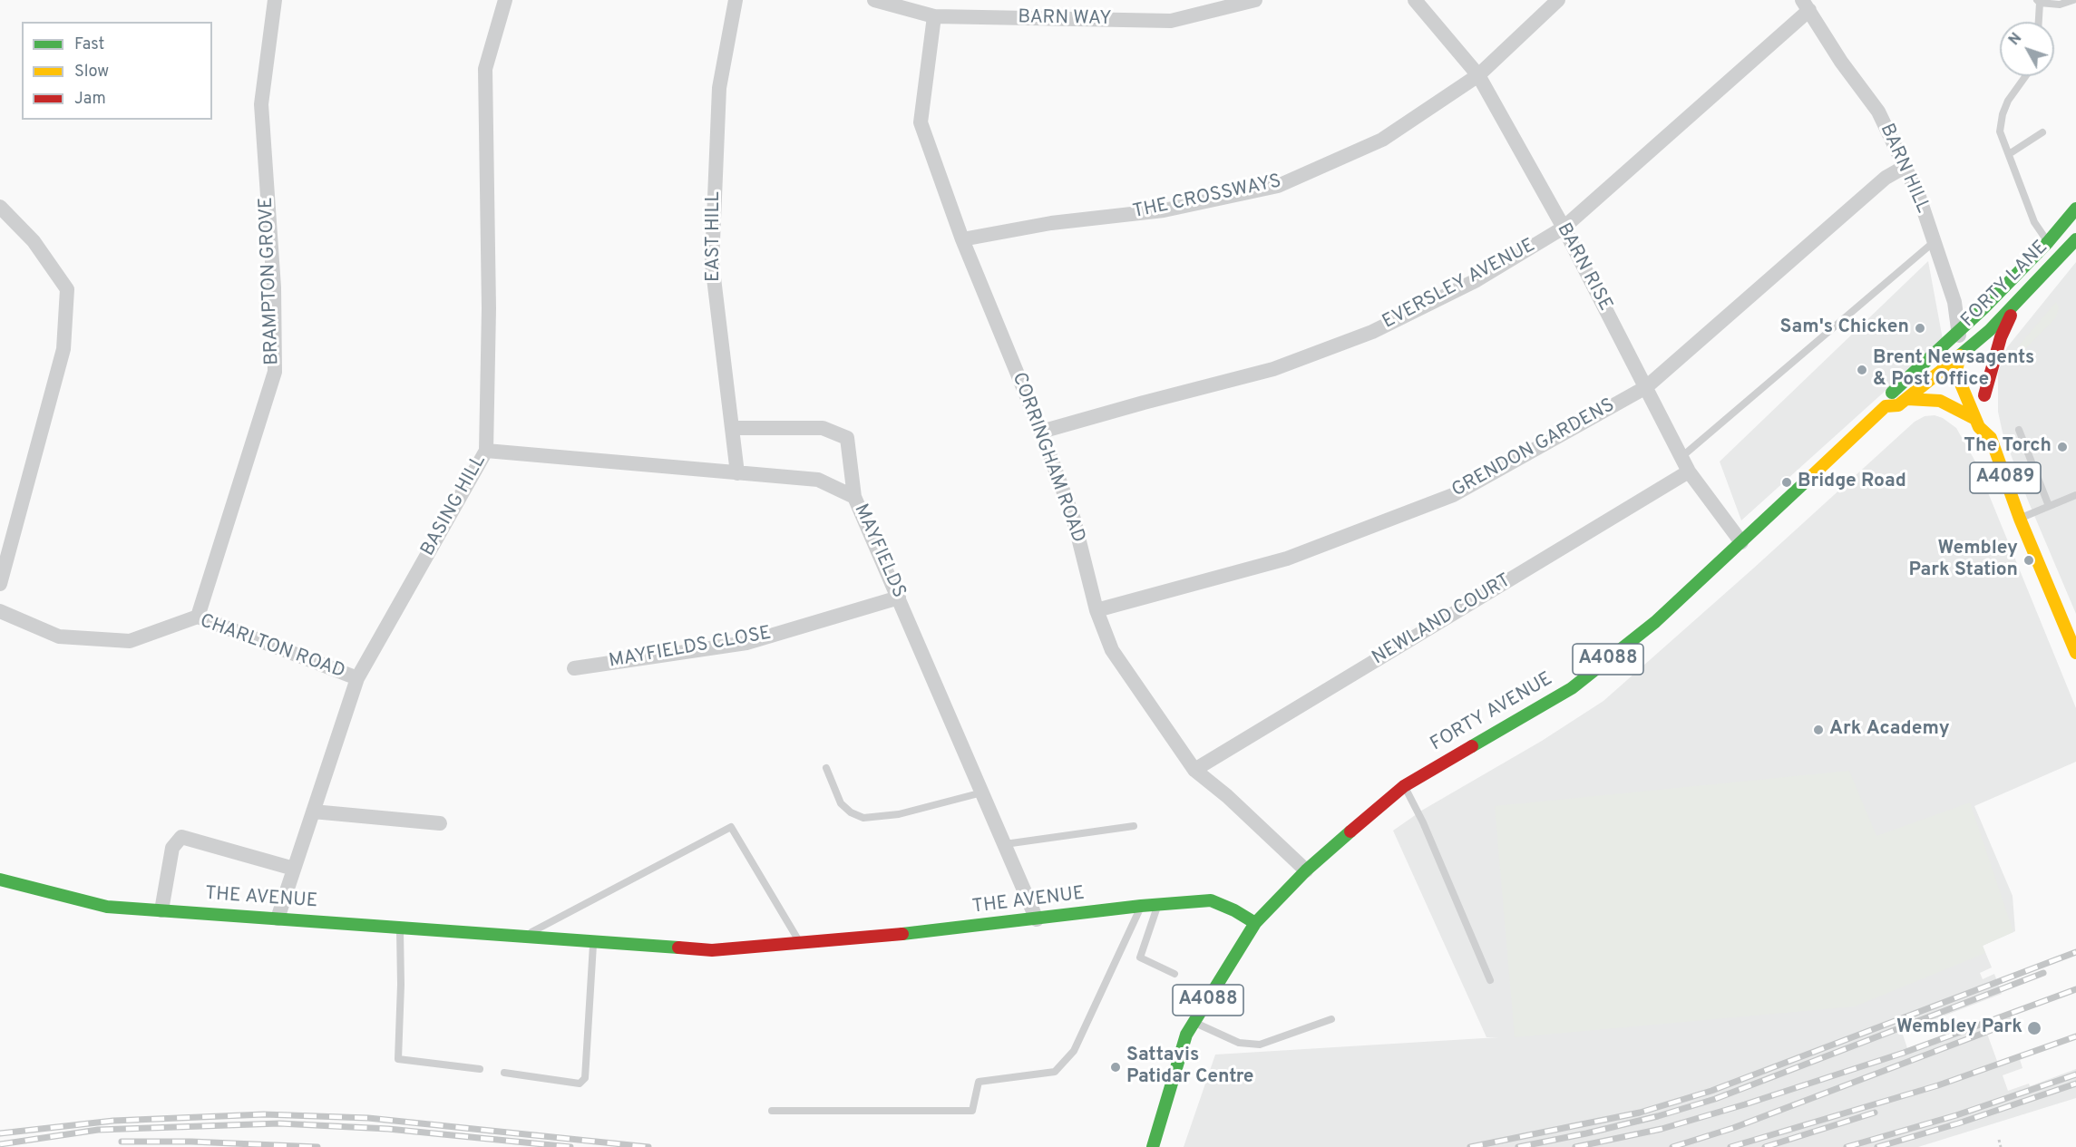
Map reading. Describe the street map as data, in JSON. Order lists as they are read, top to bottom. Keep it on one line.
{"streets":{"main road":["FORTY LANE","A4089","A4088","FORTY AVENUE","THE AVENUE"],"street":["BARN WAY","BARN HILL","THE CROSSWAYS","EAST HILL","BARN RISE","BRAMPTON GROVE","EVERSLEY AVENUE","GRENDON GARDENS","CORRINGHAM ROAD","BASING HILL","MAYFIELDS","NEWLAND COURT","CHARLTON ROAD","MAYFIELDS CLOSE"]},"crossings":[["BARN WAY","CORRINGHAM ROAD"],["BARN HILL","EVERSLEY AVENUE"],["BARN HILL","FORTY LANE"],["BARN HILL","GRENDON GARDENS"],["BARN HILL","A4089"],["BARN HILL","FORTY AVENUE"],["THE CROSSWAYS","BARN RISE"],["THE CROSSWAYS","CORRINGHAM ROAD"],["EAST HILL","MAYFIELDS"],["BARN RISE","EVERSLEY AVENUE"],["BARN RISE","GRENDON GARDENS"],["BARN RISE","NEWLAND COURT"],["BARN RISE","FORTY AVENUE"],["BRAMPTON GROVE","CHARLTON ROAD"],["EVERSLEY AVENUE","CORRINGHAM ROAD"],["FORTY LANE","A4089"],["FORTY LANE","FORTY AVENUE"],["GRENDON GARDENS","CORRINGHAM ROAD"],["CORRINGHAM ROAD","NEWLAND COURT"],["CORRINGHAM ROAD","FORTY AVENUE"],["A4089","FORTY AVENUE"],["BASING HILL","MAYFIELDS"],["BASING HILL","CHARLTON ROAD"],["BASING HILL","THE AVENUE"],["MAYFIELDS","MAYFIELDS CLOSE"],["MAYFIELDS","THE AVENUE"],["FORTY AVENUE","THE AVENUE"]],"places":["Sam's Chicken","Brent Newsagents & Post Office","The Torch","Bridge Road","Wembley Park Station","Ark Academy","Wembley Park","Sattavis Patidar Centre"],"legend":["Fast","Slow","Jam"],"north":"top left"}
